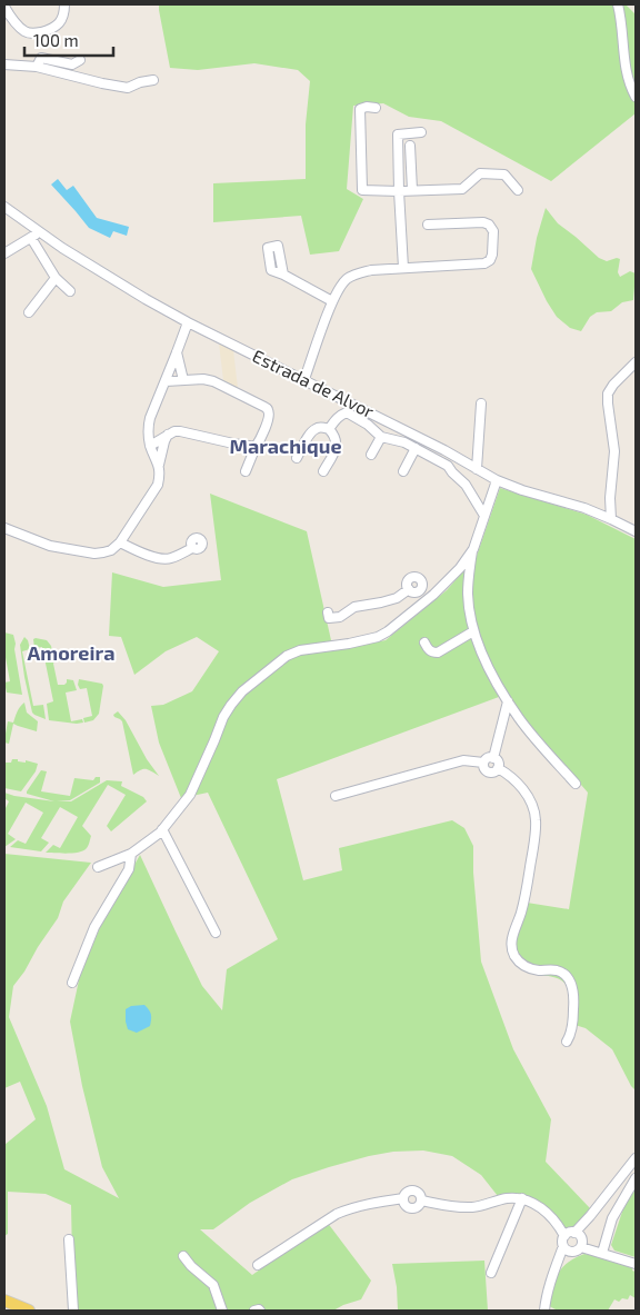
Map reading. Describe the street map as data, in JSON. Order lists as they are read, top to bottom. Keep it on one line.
{"streets":{"street":["Estrada de Alvor"]},"districts":["Marachique","Amoreira"],"scale_bar":"100 m"}
